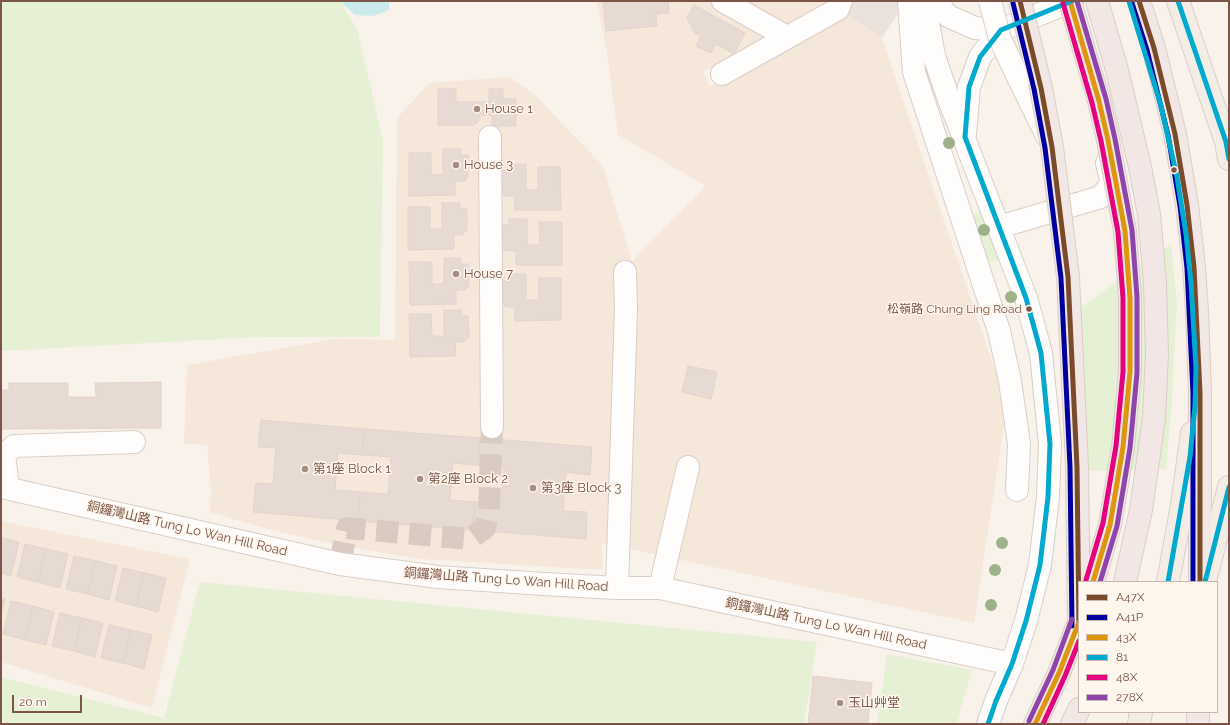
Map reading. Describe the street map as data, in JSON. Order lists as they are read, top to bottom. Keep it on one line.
{"streets":{"street":["銅鑼灣山路 Tung Lo Wan Hill Road"]},"places":["House 1","House 3","House 7","松嶺路 Chung Ling Road","第1座 Block 1","第2座 Block 2","第3座 Block 3","玉山艸堂"],"lines":["transit line A47X","transit line 43X","transit line 81","transit line 278X","transit line A41P","transit line 48X"],"legend":["A47X","A41P","43X","81","48X","278X"],"scale_bar":"20 m"}
